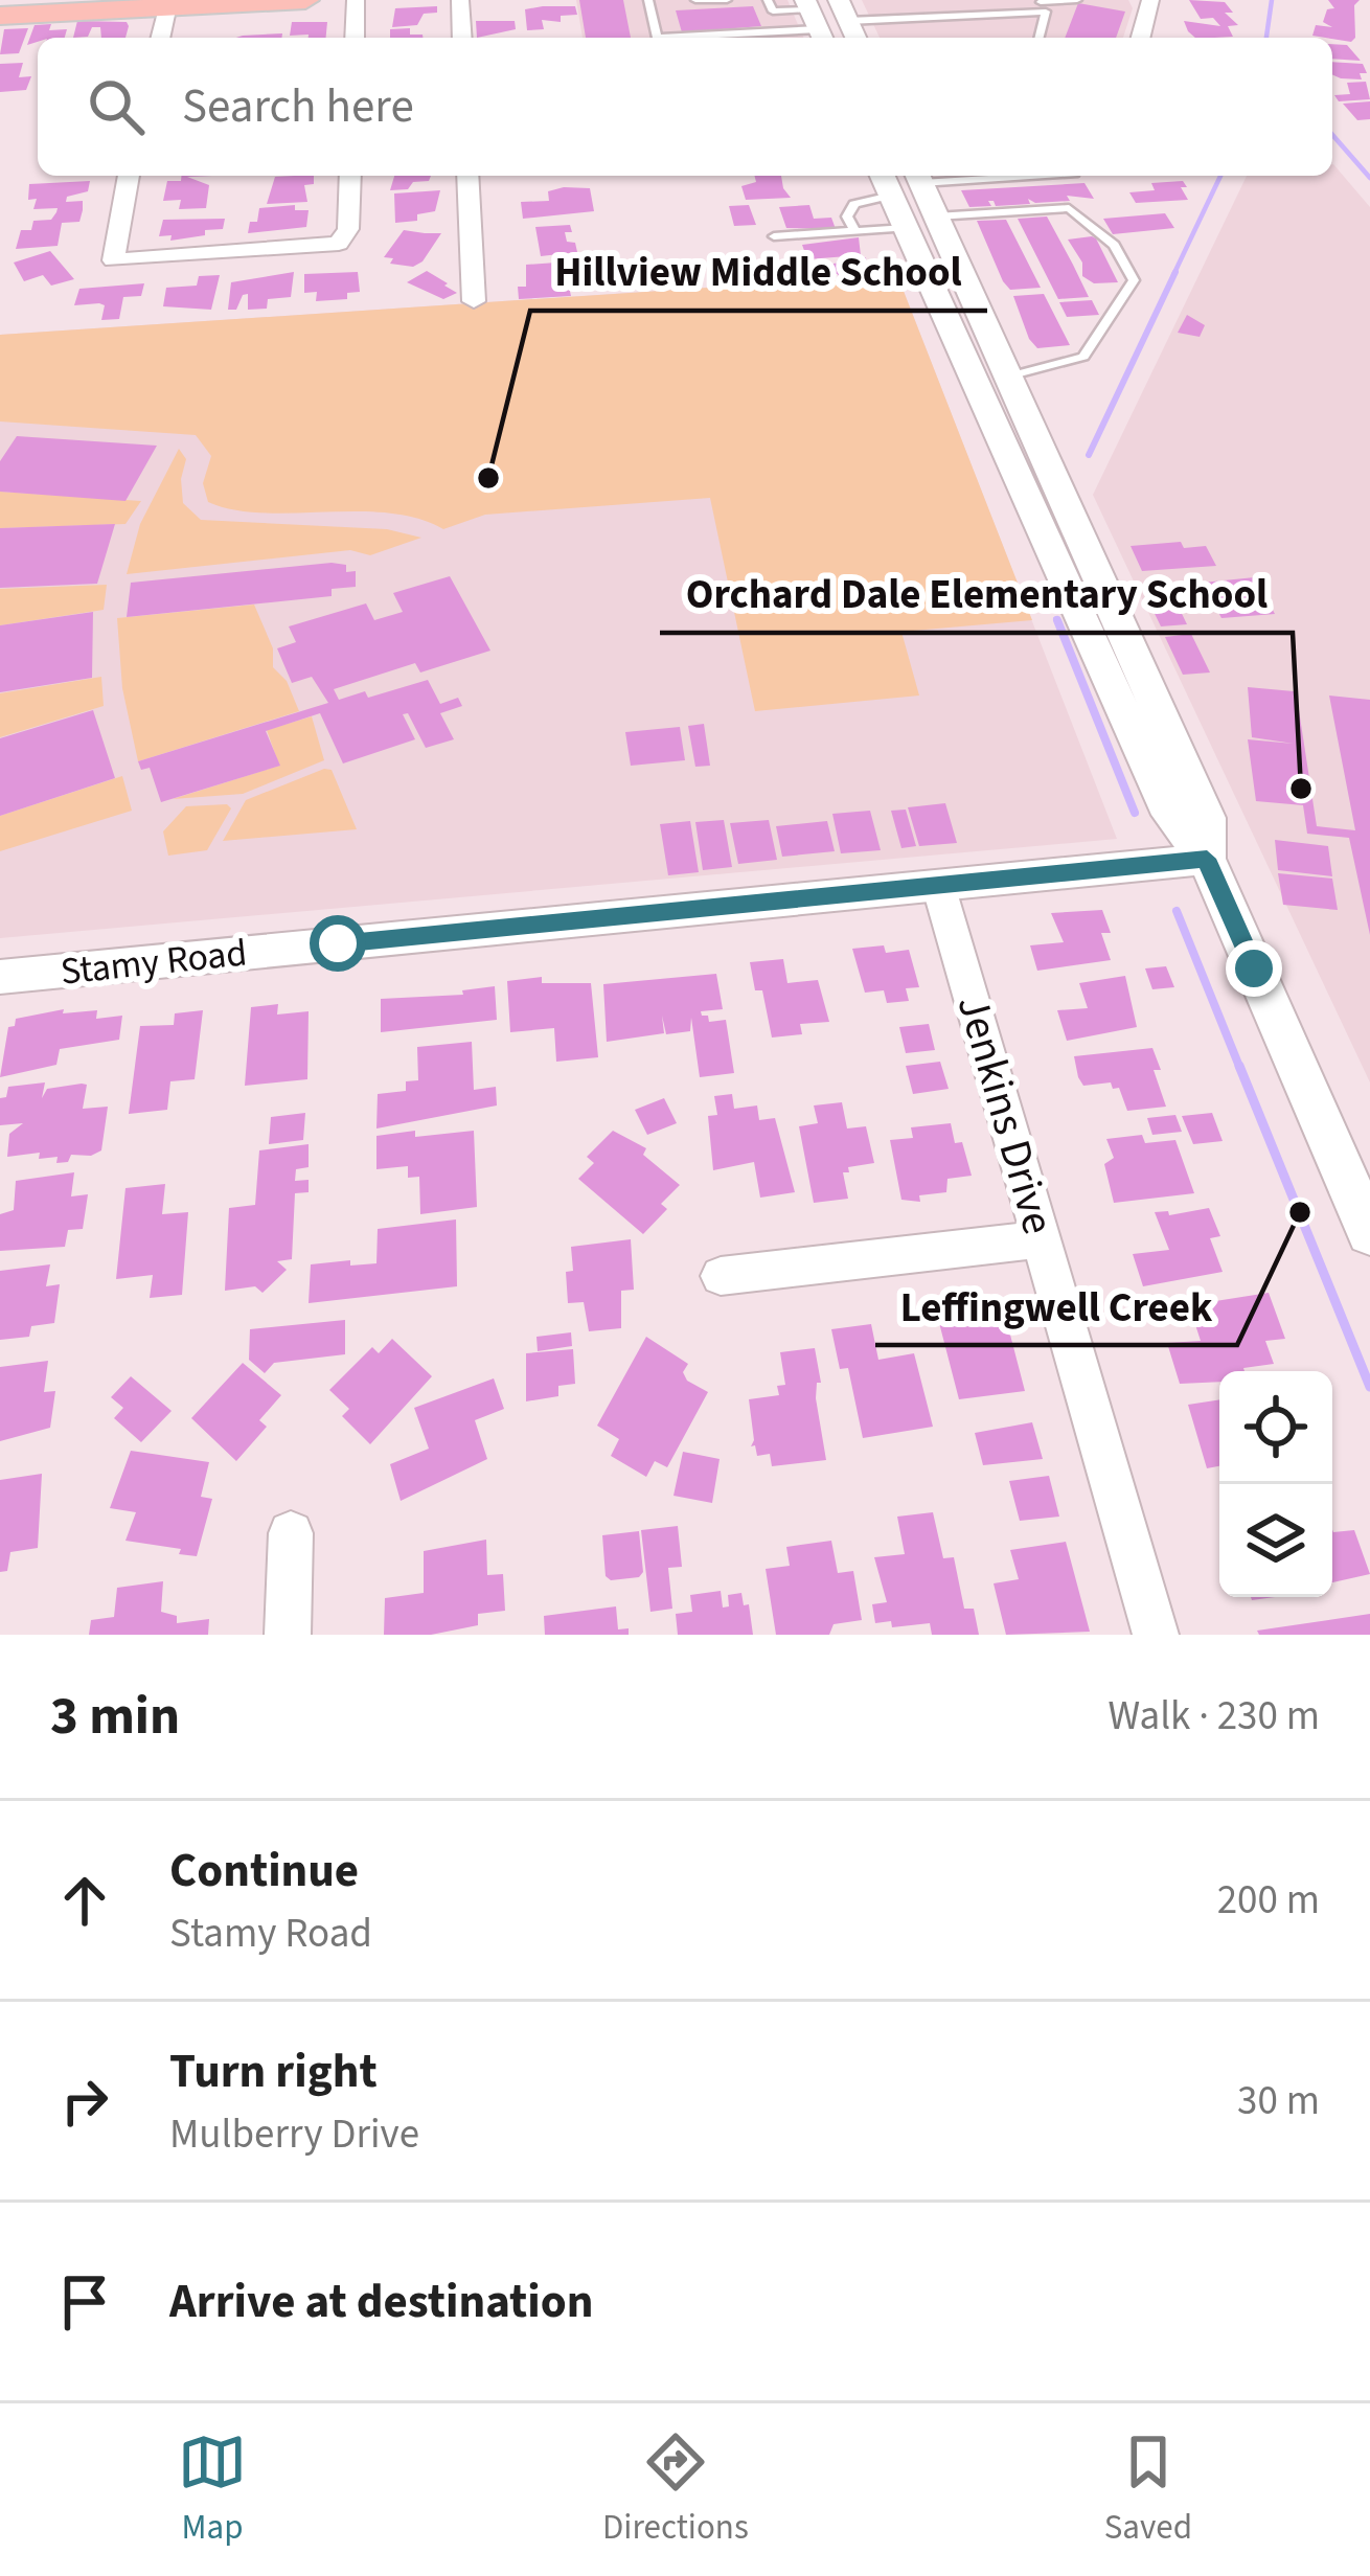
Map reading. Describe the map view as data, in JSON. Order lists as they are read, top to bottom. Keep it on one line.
{"streets":{"street":["Stamy Road","Jenkins Drive"]},"crossings":[["Stamy Road","Jenkins Drive"]],"places":["Hillview Middle School","Orchard Dale Elementary School","Leffingwell Creek"],"page":{"search":"Search here","heading":["3 min","Walk · 230 m"],"list":[["Continue","Stamy Road","200 m"],["Turn right","Mulberry Drive","30 m"],"Arrive at destination"],"nav":["Map","Directions","Saved"]}}
